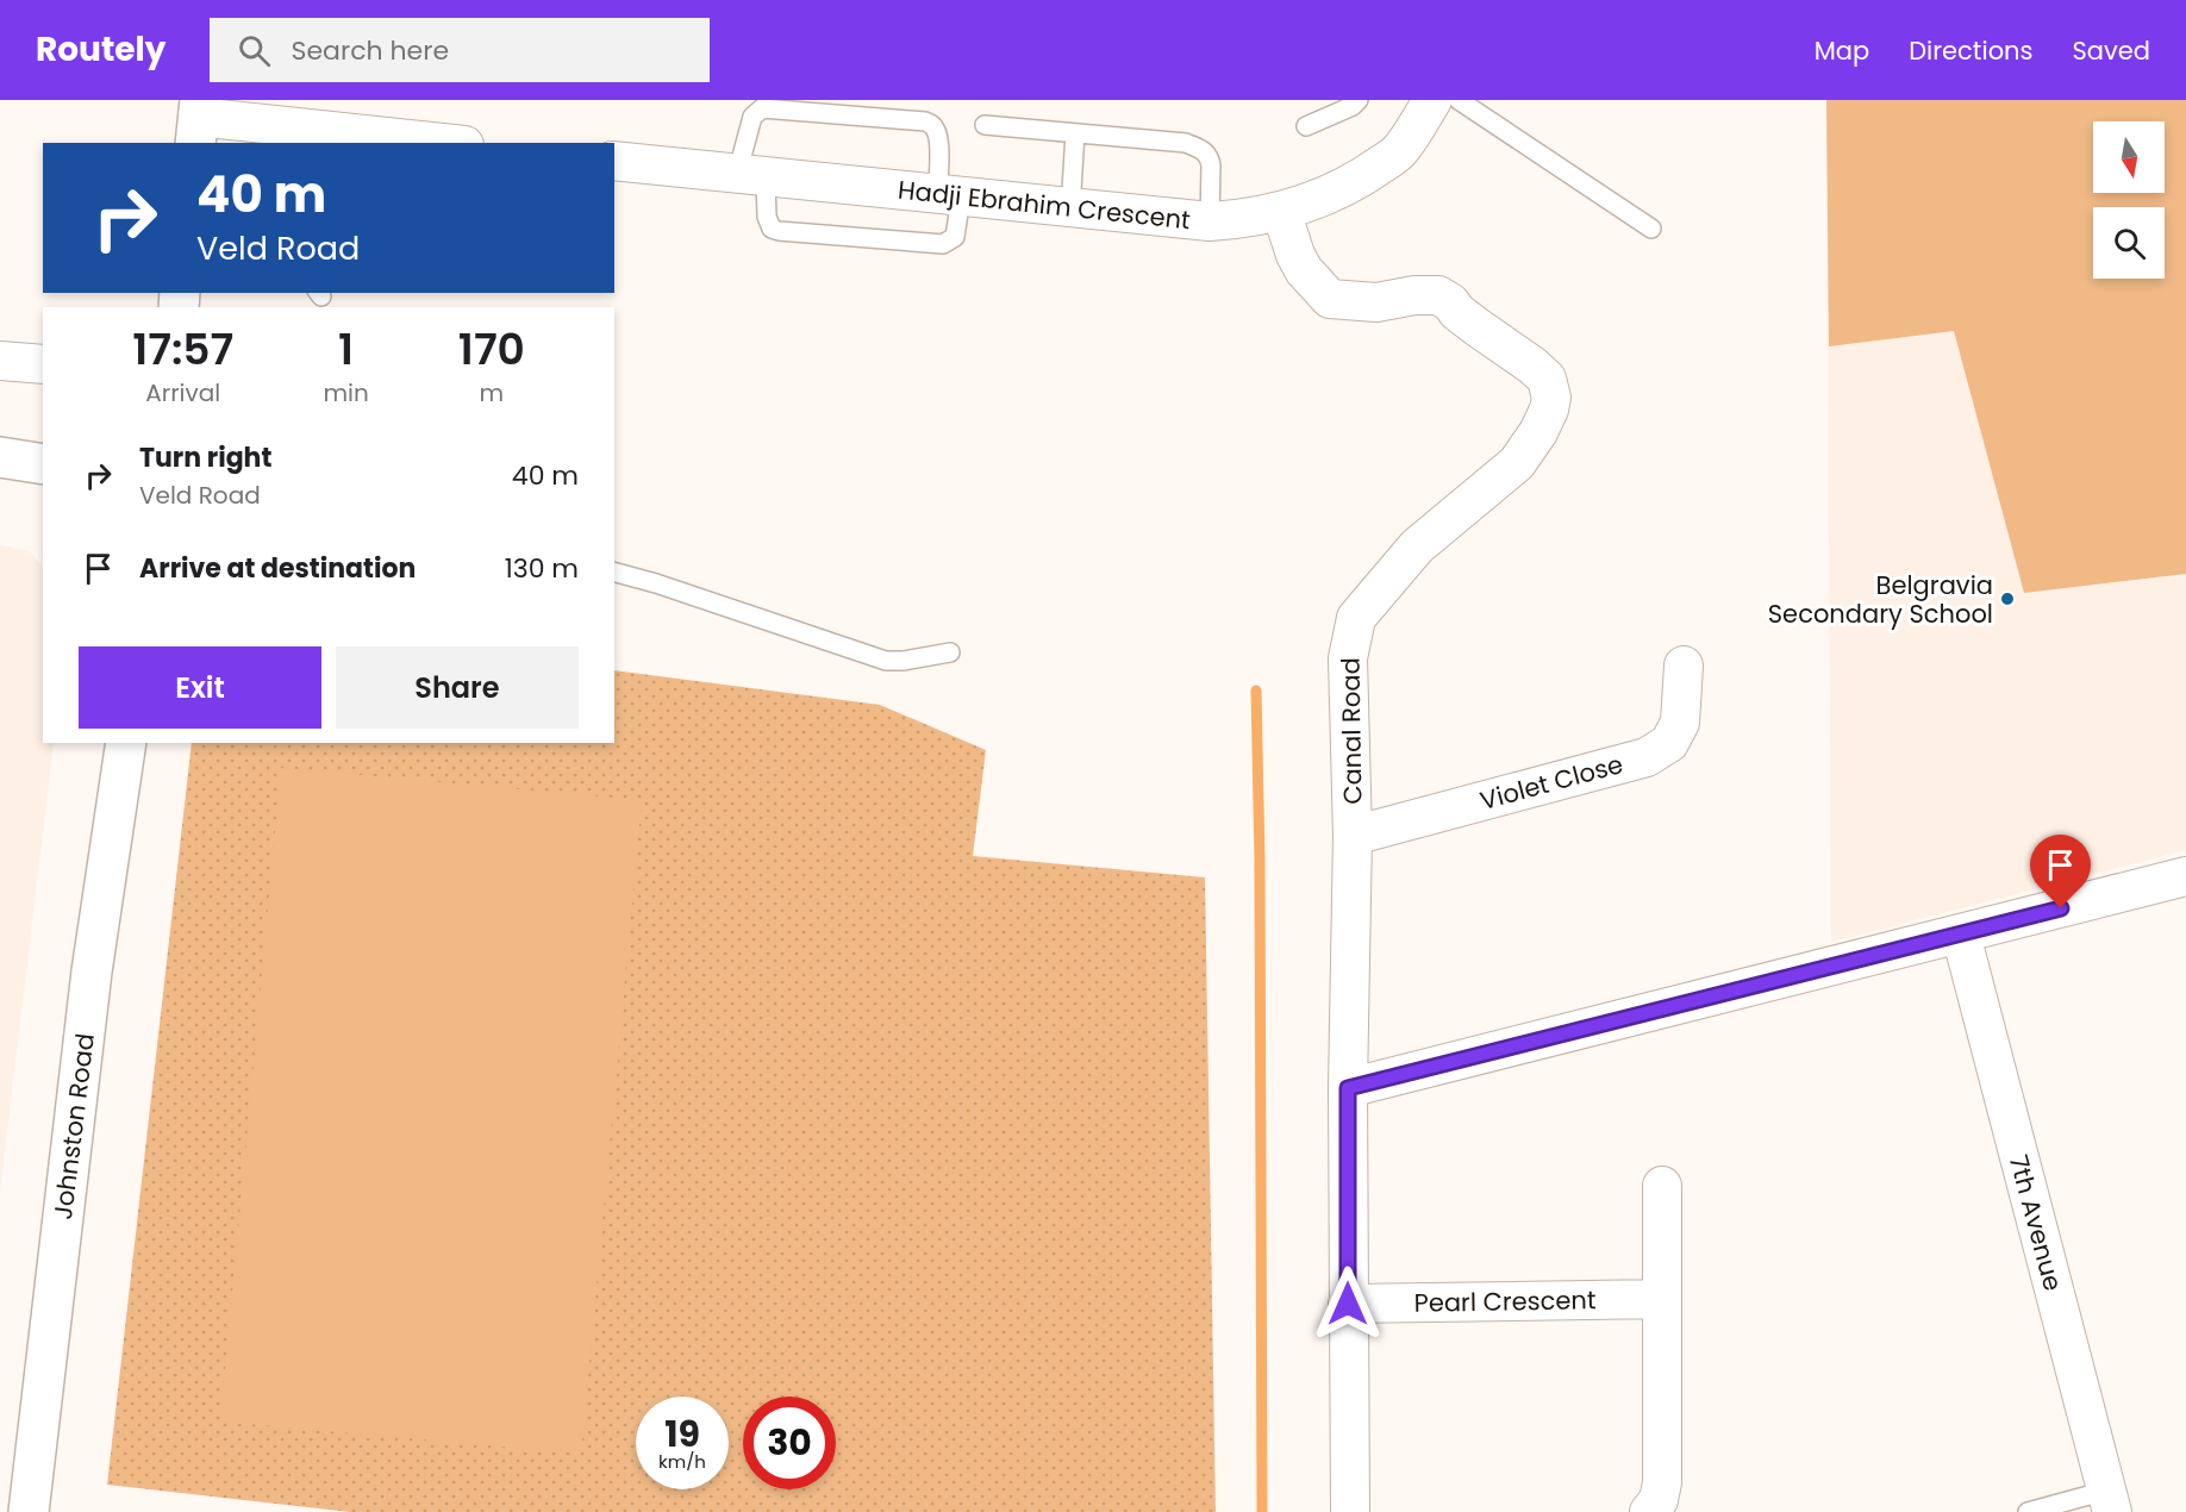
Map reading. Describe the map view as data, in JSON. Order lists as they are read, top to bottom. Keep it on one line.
{"streets":{"street":["Hadji Ebrahim Crescent","Canal Road","Violet Close","Johnston Road","7th Avenue","Pearl Crescent"]},"crossings":[["Hadji Ebrahim Crescent","Canal Road"],["Canal Road","Violet Close"],["Canal Road","Pearl Crescent"]],"places":["Belgravia Secondary School"],"north":"bottom","page":{"header":"Routely","search":"Search here","nav":["Map","Directions","Saved"],"turn":["40 m","Veld Road"],"eta":["17:57","Arrival","1","min","170","m"],"list":[{"name":"Turn right","note":"Veld Road","value":"40 m"},{"name":"Arrive at destination","value":"130 m"}],"buttons":["Exit","Share"],"speed":"19 km/h","limit":"30"}}
